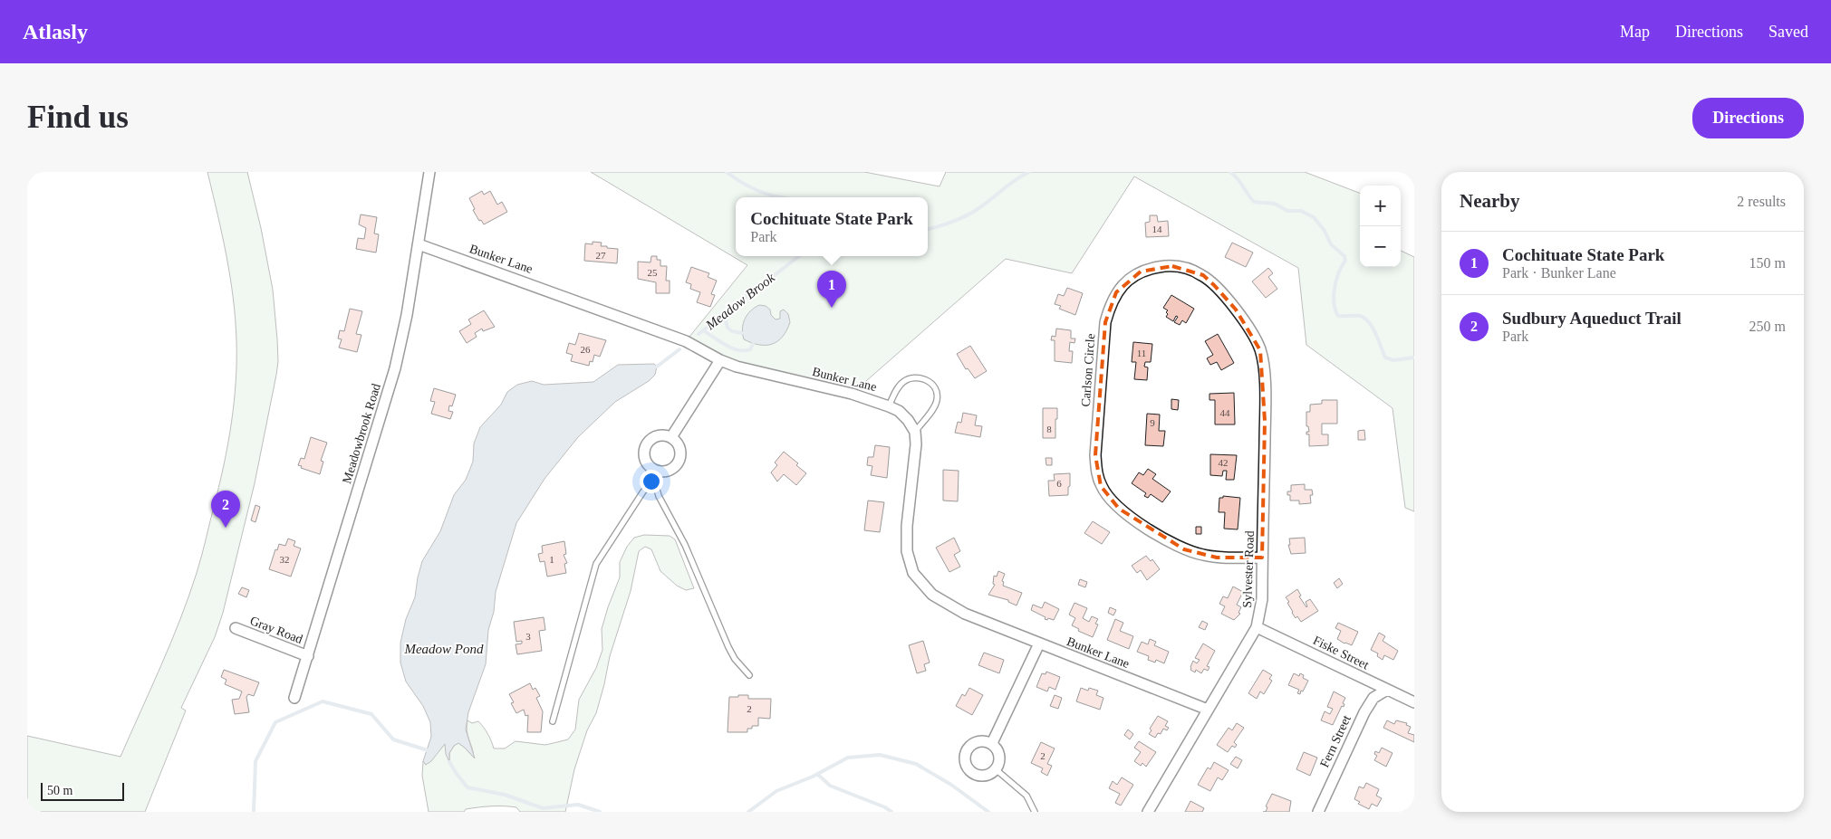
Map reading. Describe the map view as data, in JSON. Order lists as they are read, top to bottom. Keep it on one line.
{"streets":{"street":["Bunker Lane","Carlson Circle","Meadowbrook Road","Sylvester Road","Gray Road","Fiske Street","Fern Street"]},"crossings":[["Bunker Lane","Meadowbrook Road"],["Bunker Lane","Sylvester Road"],["Carlson Circle","Sylvester Road"],["Meadowbrook Road","Gray Road"],["Sylvester Road","Fiske Street"],["Fiske Street","Fern Street"]],"water":["Meadow Brook","Meadow Pond"],"house_numbers":["14","27","25","26","11","44","9","8","42","6","32","1","3","2","2"],"scale_bar":"50 m","page":{"header":"Atlasly","nav":["Map","Directions","Saved"],"buttons":"Directions","title":"Find us","heading":["Nearby","2 results"],"map_buttons":["+","−"],"popup":["Cochituate State Park","Park"],"list":[{"mark":"1","name":"Cochituate State Park","note":"Park · Bunker Lane","value":"150 m"},{"mark":"2","name":"Sudbury Aqueduct Trail","note":"Park","value":"250 m"}],"pins":["1","2"],"scale":"50 m"}}
